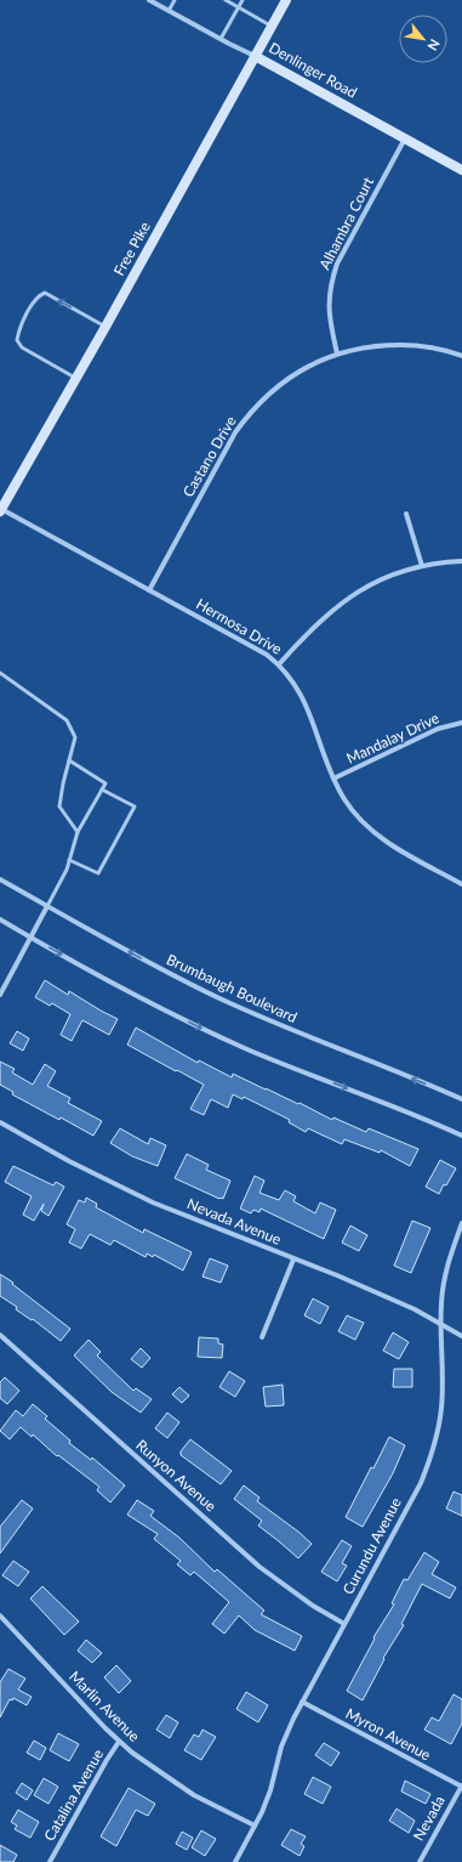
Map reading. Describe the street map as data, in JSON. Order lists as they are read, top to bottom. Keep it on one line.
{"streets":{"main road":["Denlinger Road","Free Pike"],"street":["Alhambra Court","Castano Drive","Hermosa Drive","Mandalay Drive","Brumbaugh Boulevard","Nevada Avenue","Runyon Avenue","Curundu Avenue","Marlin Avenue","Myron Avenue","Catalina Avenue","Nevada"]},"crossings":[["Denlinger Road","Alhambra Court"],["Denlinger Road","Free Pike"],["Alhambra Court","Castano Drive"],["Free Pike","Hermosa Drive"],["Castano Drive","Hermosa Drive"],["Hermosa Drive","Mandalay Drive"],["Nevada Avenue","Curundu Avenue"],["Runyon Avenue","Curundu Avenue"],["Curundu Avenue","Marlin Avenue"],["Curundu Avenue","Myron Avenue"],["Marlin Avenue","Catalina Avenue"],["Myron Avenue","Nevada"]],"north":"bottom right"}
